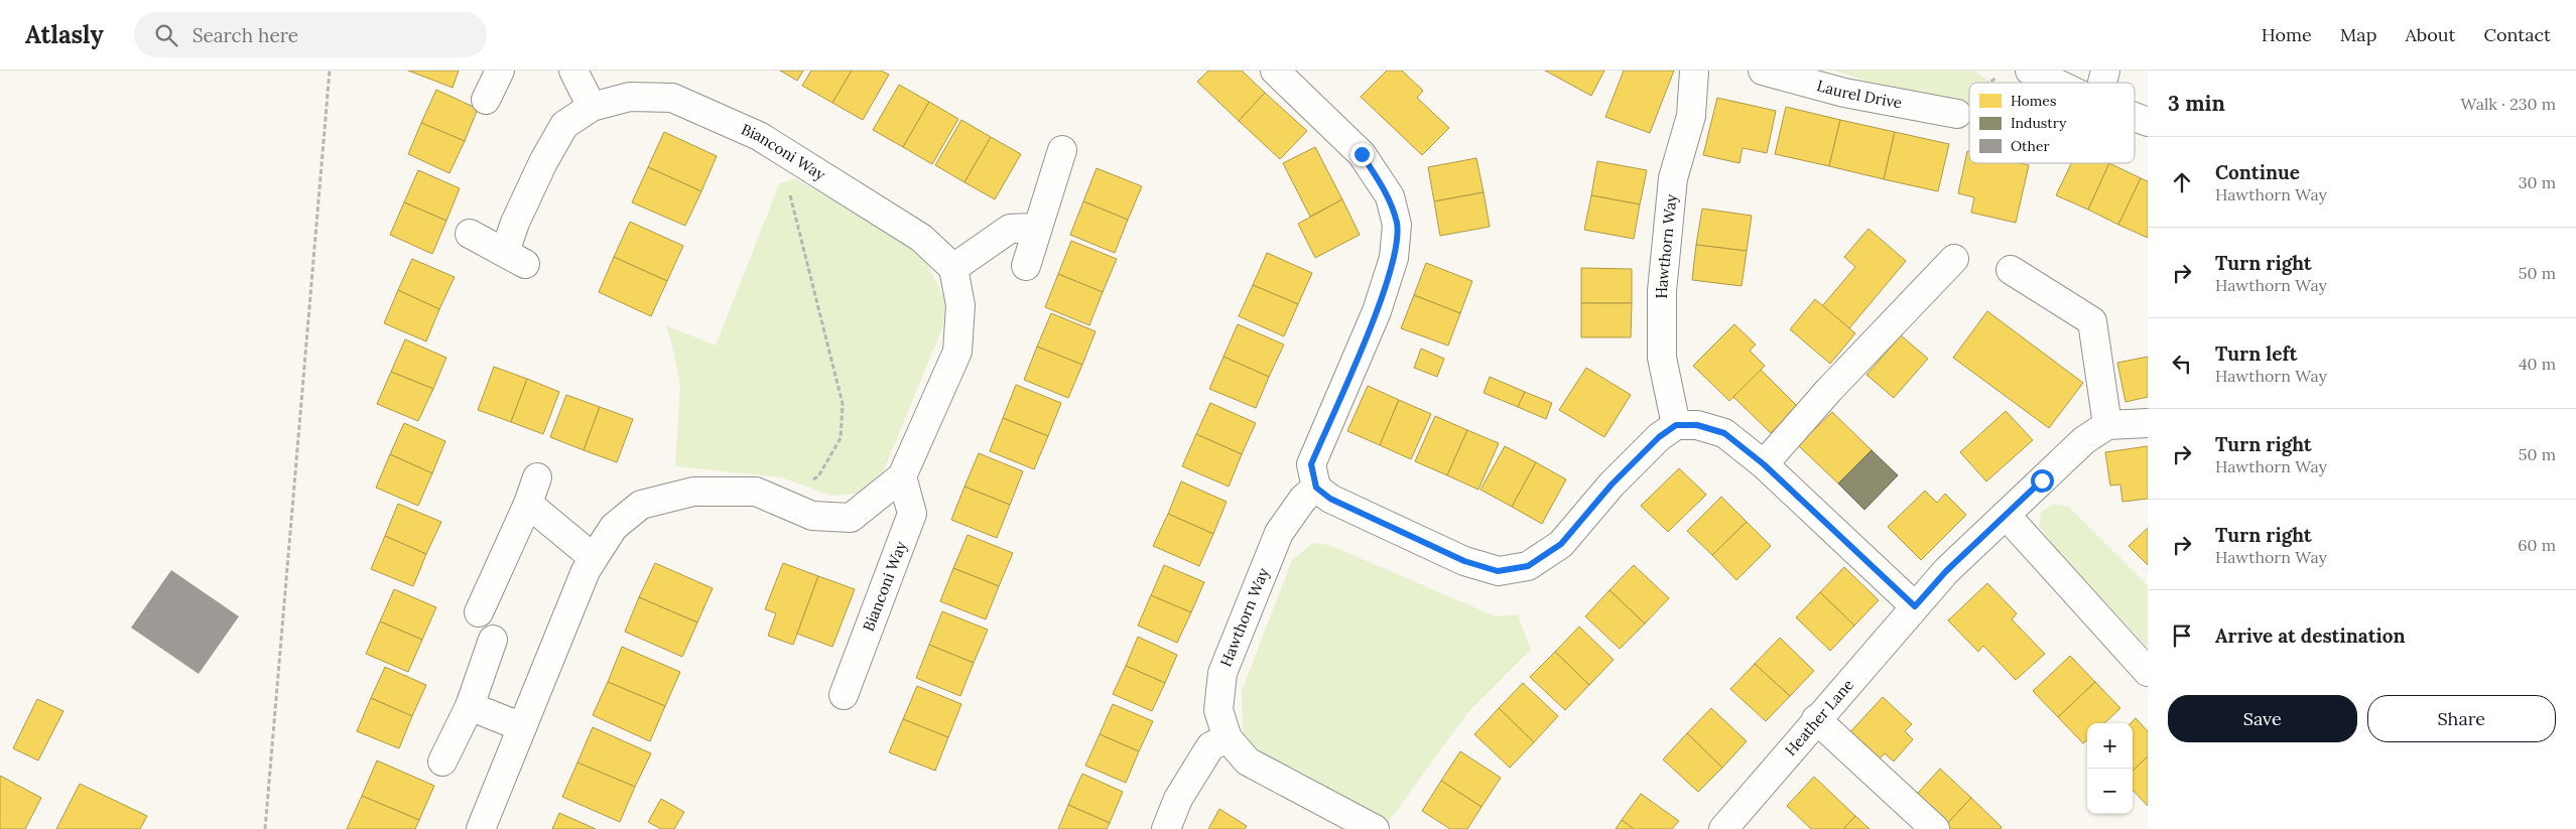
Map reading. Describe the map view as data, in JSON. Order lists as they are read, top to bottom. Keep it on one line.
{"streets":{"street":["Laurel Drive","Bianconi Way","Hawthorn Way","Heather Lane"]},"legend":["Homes","Industry","Other"],"page":{"header":"Atlasly","search":"Search here","nav":["Home","Map","About","Contact"],"heading":["3 min","Walk · 230 m"],"list":[["Continue","Hawthorn Way","30 m"],["Turn right","Hawthorn Way","50 m"],["Turn left","Hawthorn Way","40 m"],["Turn right","Hawthorn Way","50 m"],["Turn right","Hawthorn Way","60 m"],"Arrive at destination"],"buttons":["Save","Share"],"map_buttons":["+","−"]}}
